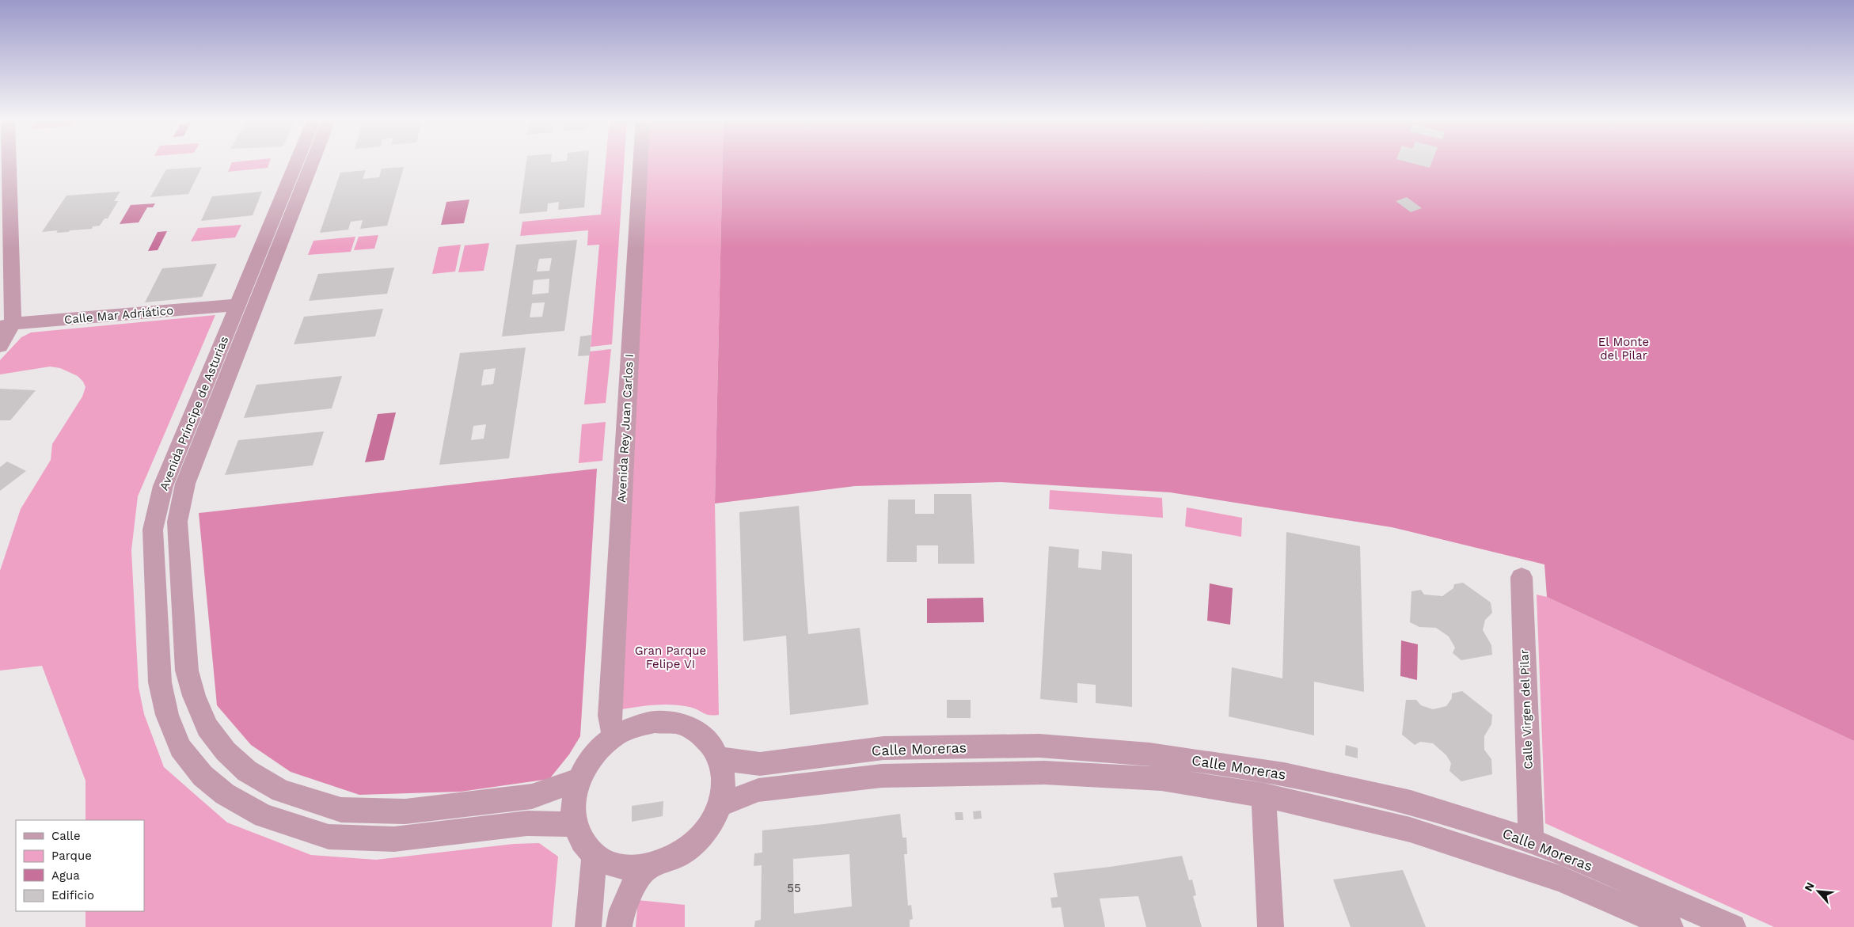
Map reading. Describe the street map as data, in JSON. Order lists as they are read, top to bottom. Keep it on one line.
{"streets":{"street":["Calle Mar Adriático","Avenida Príncipe de Asturias","Avenida Rey Juan Carlos I","Calle Virgen del Pilar","Calle Moreras"]},"crossings":[["Calle Mar Adriático","Avenida Príncipe de Asturias"],["Calle Virgen del Pilar","Calle Moreras"]],"parks":["El Monte del Pilar","Gran Parque Felipe VI"],"house_numbers":["55"],"legend":["Calle","Parque","Agua","Edificio"],"north":"top left"}
